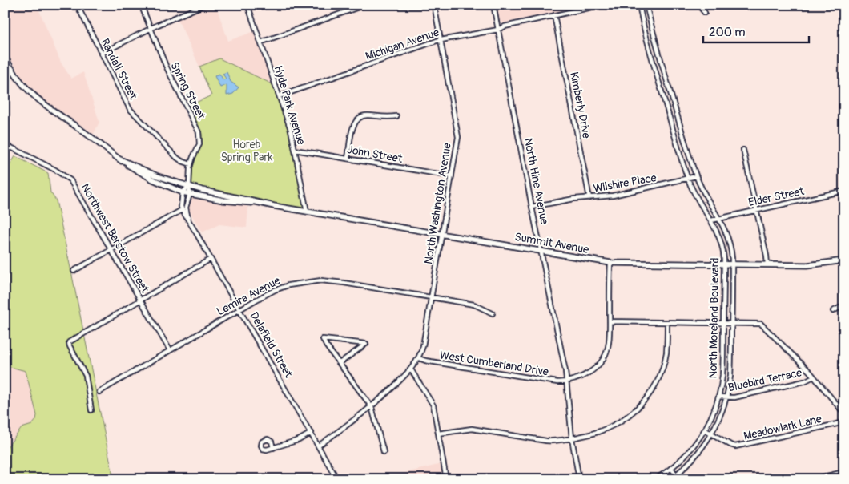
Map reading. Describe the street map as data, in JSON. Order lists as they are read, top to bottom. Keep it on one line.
{"streets":{"main road":["Summit Avenue"],"street":["Michigan Avenue","Randall Street","Spring Street","Hyde Park Avenue","Kimberly Drive","John Street","North Hine Avenue","Wilshire Place","Elder Street","North Washington Avenue","Northwest Barstow Street","Lemira Avenue","North Moreland Boulevard","Delafield Street","West Cumberland Drive","Bluebird Terrace","Meadowlark Lane"]},"crossings":[["Michigan Avenue","Hyde Park Avenue"],["Michigan Avenue","Kimberly Drive"],["Michigan Avenue","North Hine Avenue"],["Michigan Avenue","North Washington Avenue"],["Randall Street","Spring Street"],["Spring Street","Summit Avenue"],["Spring Street","Delafield Street"],["Hyde Park Avenue","John Street"],["Hyde Park Avenue","Summit Avenue"],["Kimberly Drive","Wilshire Place"],["John Street","North Washington Avenue"],["North Hine Avenue","Wilshire Place"],["North Hine Avenue","Summit Avenue"],["North Hine Avenue","West Cumberland Drive"],["Wilshire Place","North Moreland Boulevard"],["Elder Street","North Moreland Boulevard"],["North Washington Avenue","Summit Avenue"],["North Washington Avenue","Lemira Avenue"],["North Washington Avenue","Delafield Street"],["North Washington Avenue","West Cumberland Drive"],["Northwest Barstow Street","Lemira Avenue"],["Summit Avenue","North Moreland Boulevard"],["Summit Avenue","Delafield Street"],["Summit Avenue","West Cumberland Drive"],["Lemira Avenue","Delafield Street"],["North Moreland Boulevard","Bluebird Terrace"],["North Moreland Boulevard","Meadowlark Lane"]],"parks":["Horeb Spring Park"],"scale_bar":"200 m"}
